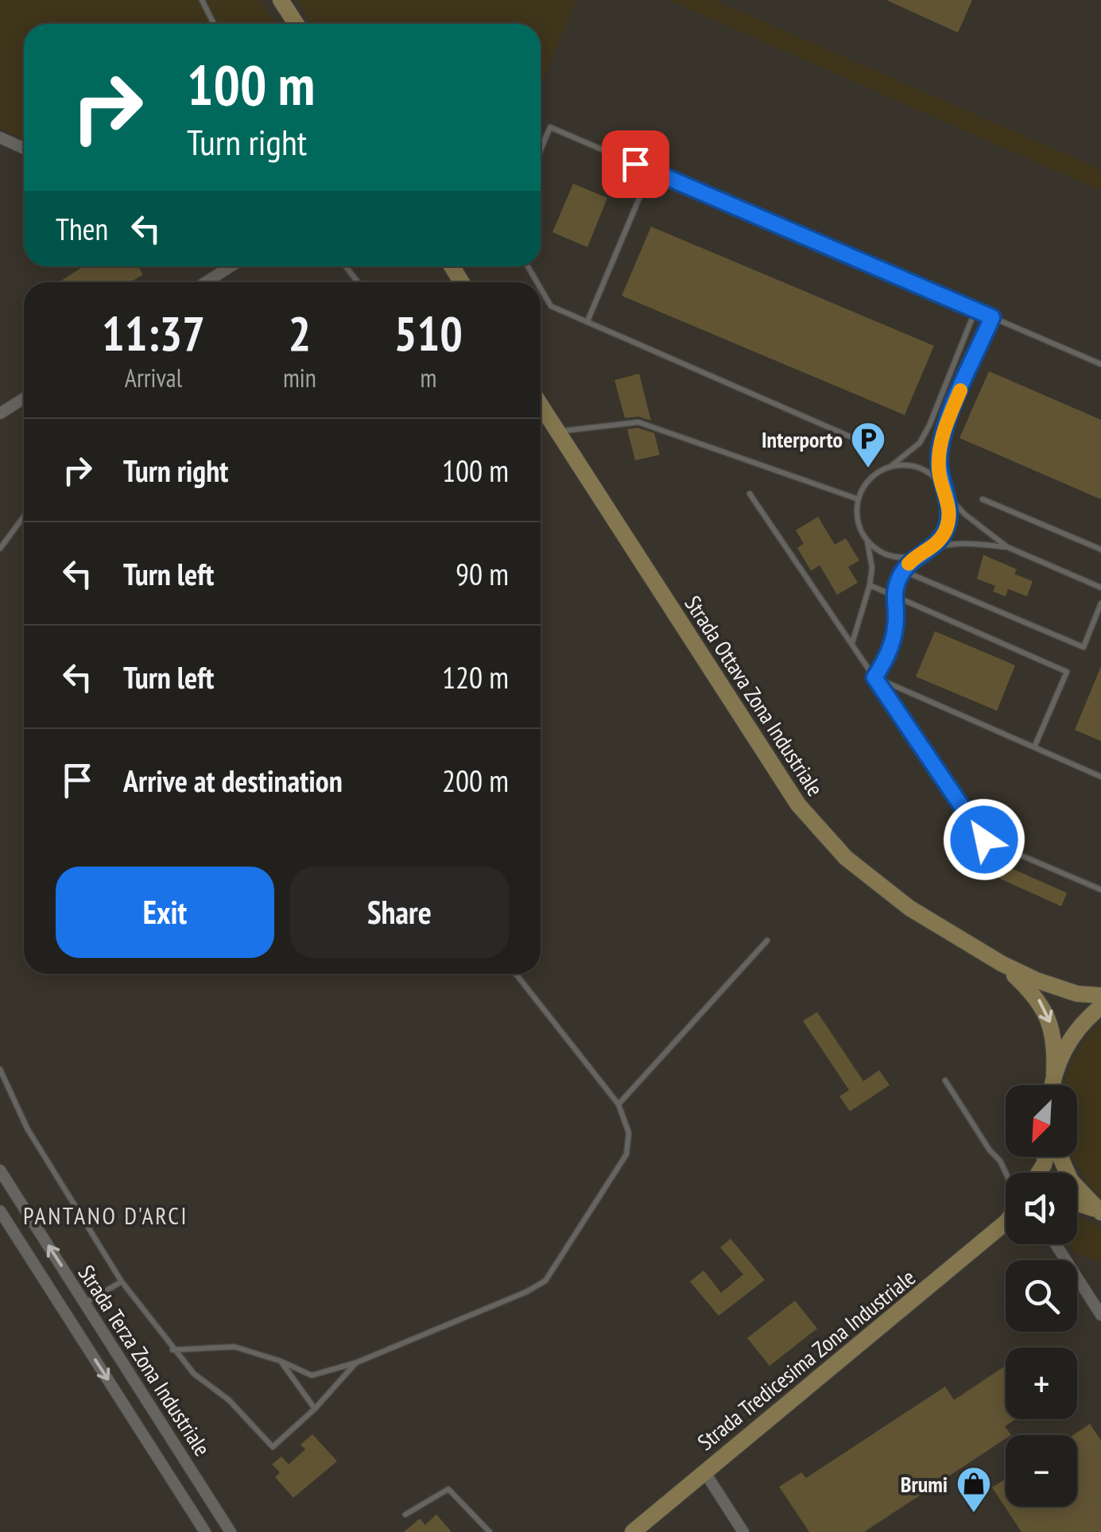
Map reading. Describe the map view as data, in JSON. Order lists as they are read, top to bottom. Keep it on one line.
{"streets":{"main road":["Strada Ottava Zona Industriale","Strada Tredicesima Zona Industriale"],"street":["Strada Terza Zona Industriale"]},"districts":["PANTANO D'ARCI"],"places":{"parking":["Interporto"],"shop":["Brumi"]},"north":"bottom left","page":{"turn":["100 m","Turn right"],"then":"Then","eta":["11:37","Arrival","2","min","510","m"],"list":[{"name":"Turn right","value":"100 m"},{"name":"Turn left","value":"90 m"},{"name":"Turn left","value":"120 m"},{"name":"Arrive at destination","value":"200 m"}],"buttons":["Exit","Share"],"map_buttons":["+","−"]}}
